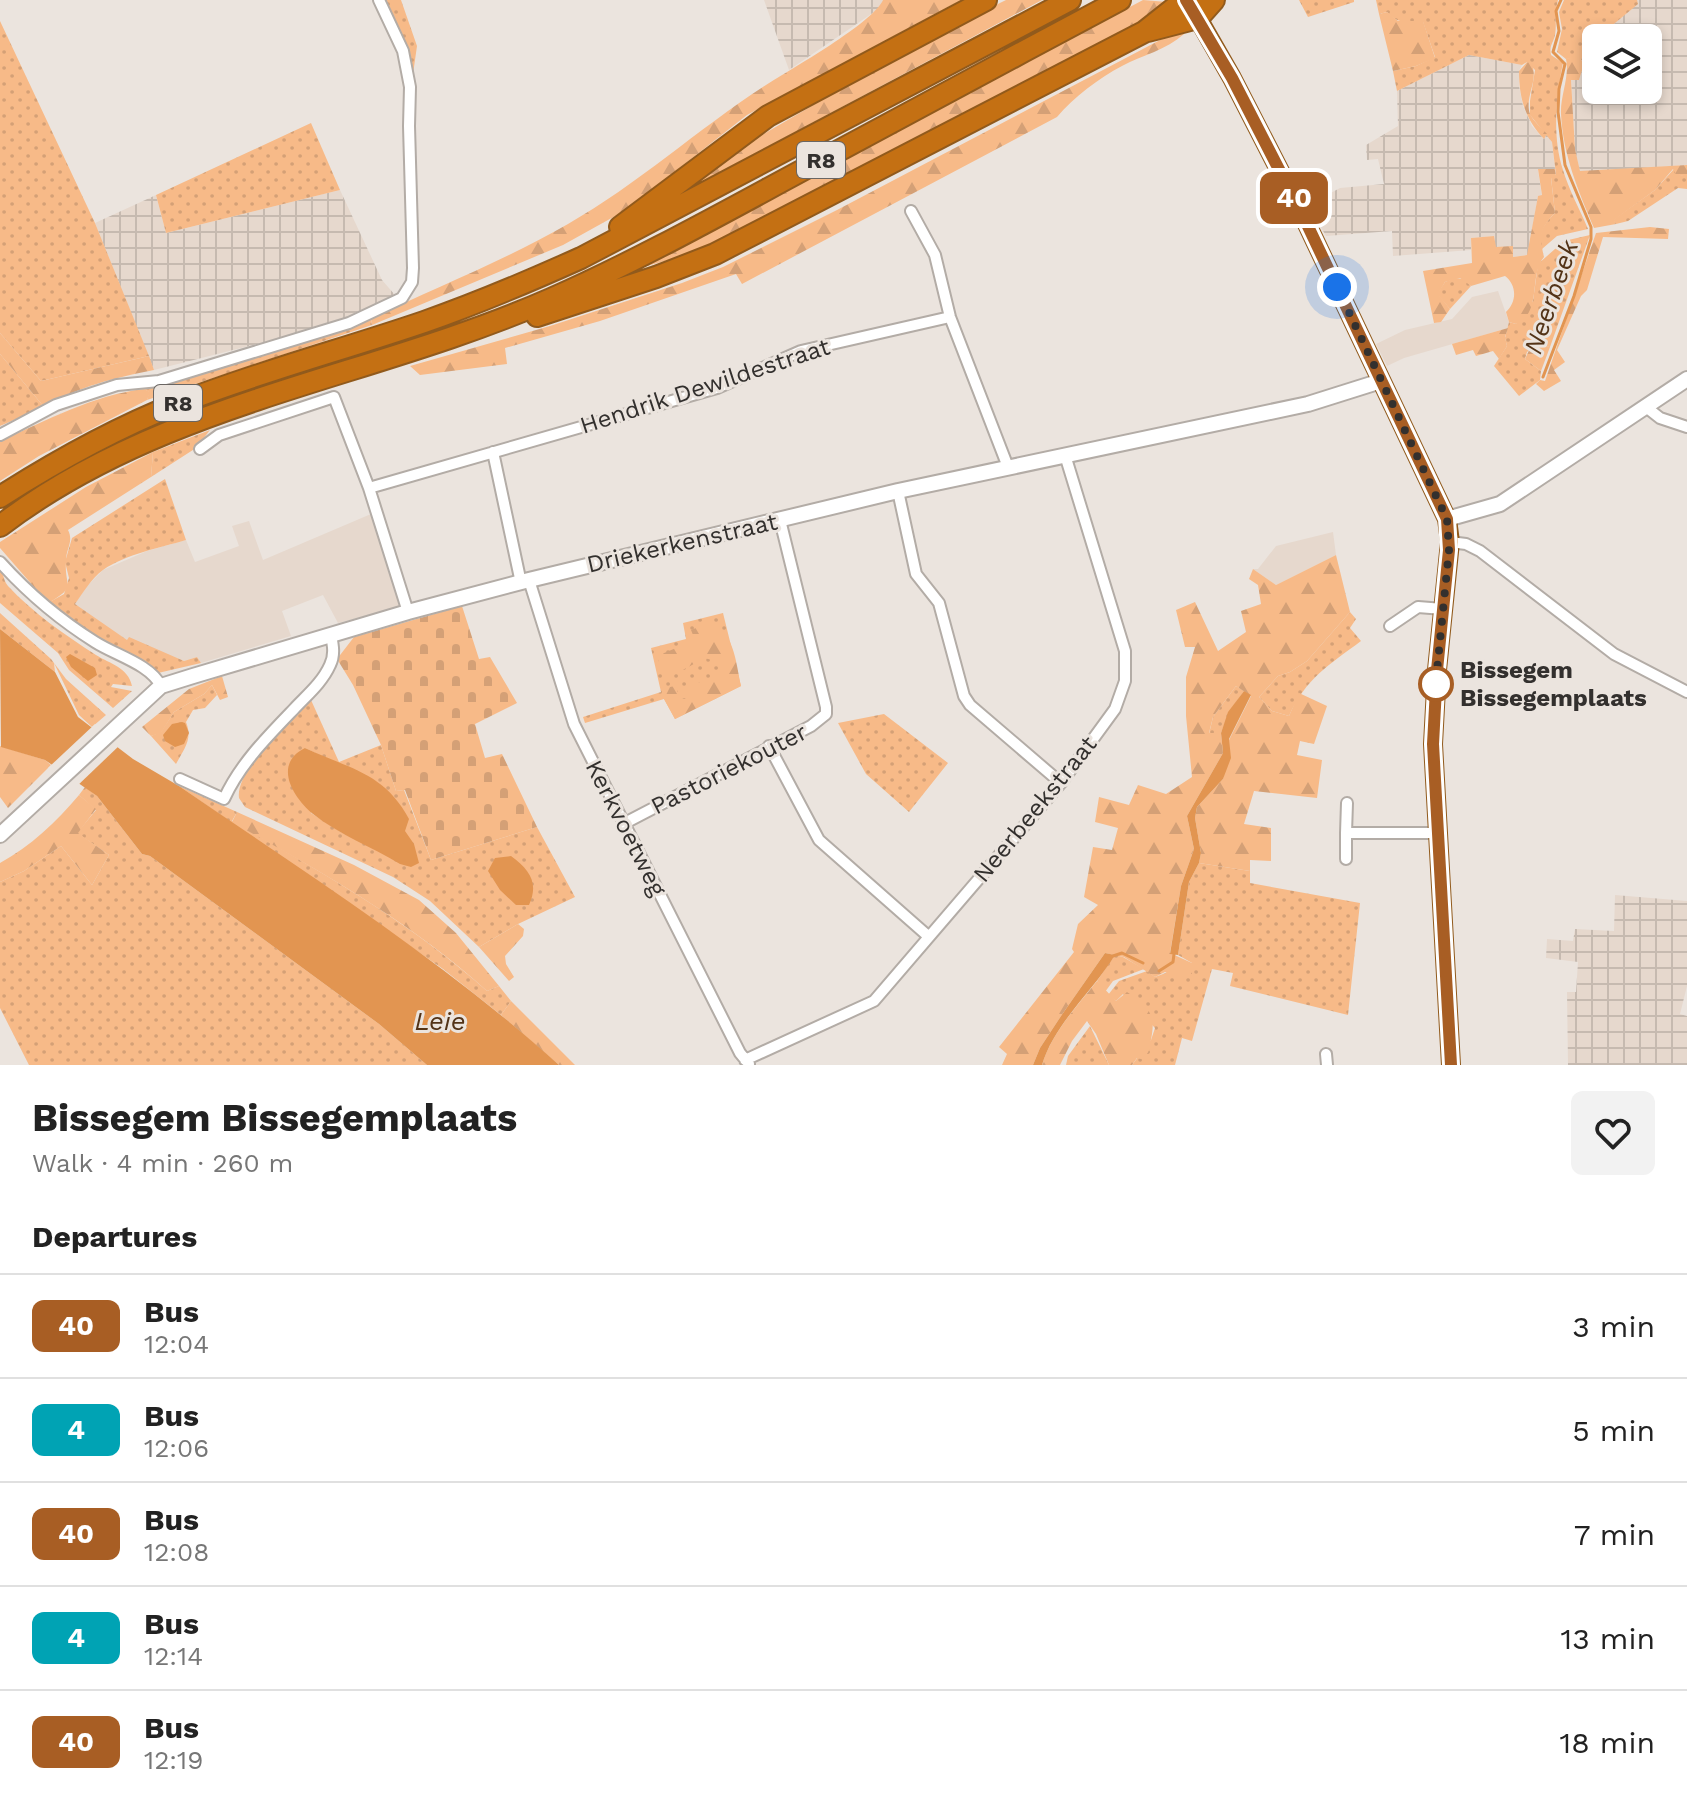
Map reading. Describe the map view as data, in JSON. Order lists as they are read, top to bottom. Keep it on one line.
{"streets":{"highway":["R8"],"street":["Hendrik Dewildestraat","Driekerkenstraat","Pastoriekouter","Neerbeekstraat","Kerkvoetweg"]},"crossings":[["Hendrik Dewildestraat","Kerkvoetweg"],["Driekerkenstraat","Pastoriekouter"],["Driekerkenstraat","Neerbeekstraat"],["Driekerkenstraat","Kerkvoetweg"],["Pastoriekouter","Kerkvoetweg"],["Neerbeekstraat","Kerkvoetweg"]],"water":["Neerbeek","Leie"],"places":["Bissegem Bissegemplaats"],"lines":["bus line 40"],"page":{"on_map":"40","heading":[["Bissegem Bissegemplaats","Walk · 4 min · 260 m"],"Departures"],"list":[{"mark":"40","name":"Bus","note":"12:04","value":"3 min"},{"mark":"4","name":"Bus","note":"12:06","value":"5 min"},{"mark":"40","name":"Bus","note":"12:08","value":"7 min"},{"mark":"4","name":"Bus","note":"12:14","value":"13 min"},{"mark":"40","name":"Bus","note":"12:19","value":"18 min"}]}}
